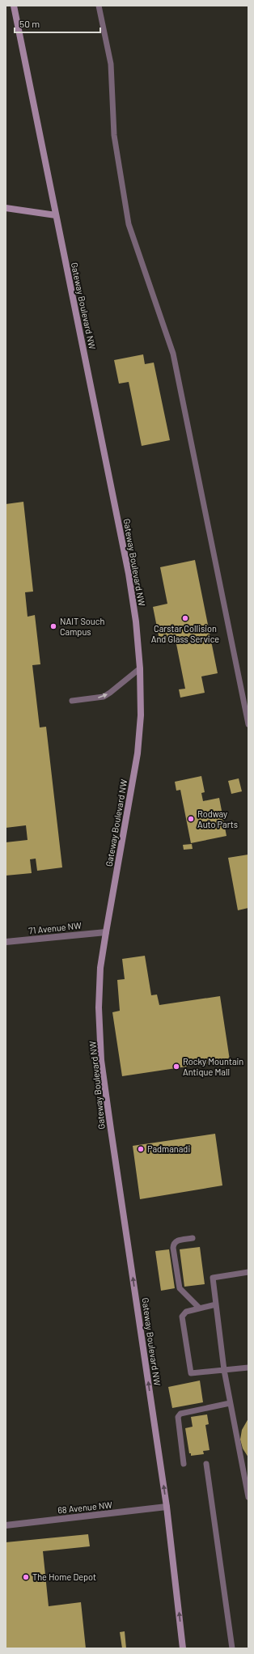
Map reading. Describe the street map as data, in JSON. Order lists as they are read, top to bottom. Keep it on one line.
{"streets":{"main road":["Gateway Boulevard NW"],"street":["71 Avenue NW","68 Avenue NW"]},"crossings":[["Gateway Boulevard NW","71 Avenue NW"],["Gateway Boulevard NW","68 Avenue NW"]],"one_way":["Gateway Boulevard NW"],"places":["Carstar Collision And Glass Service","NAIT Souch Campus","Rodway Auto Parts","Rocky Mountain Antique Mall","Padmanadi","The Home Depot"],"scale_bar":"50 m"}
